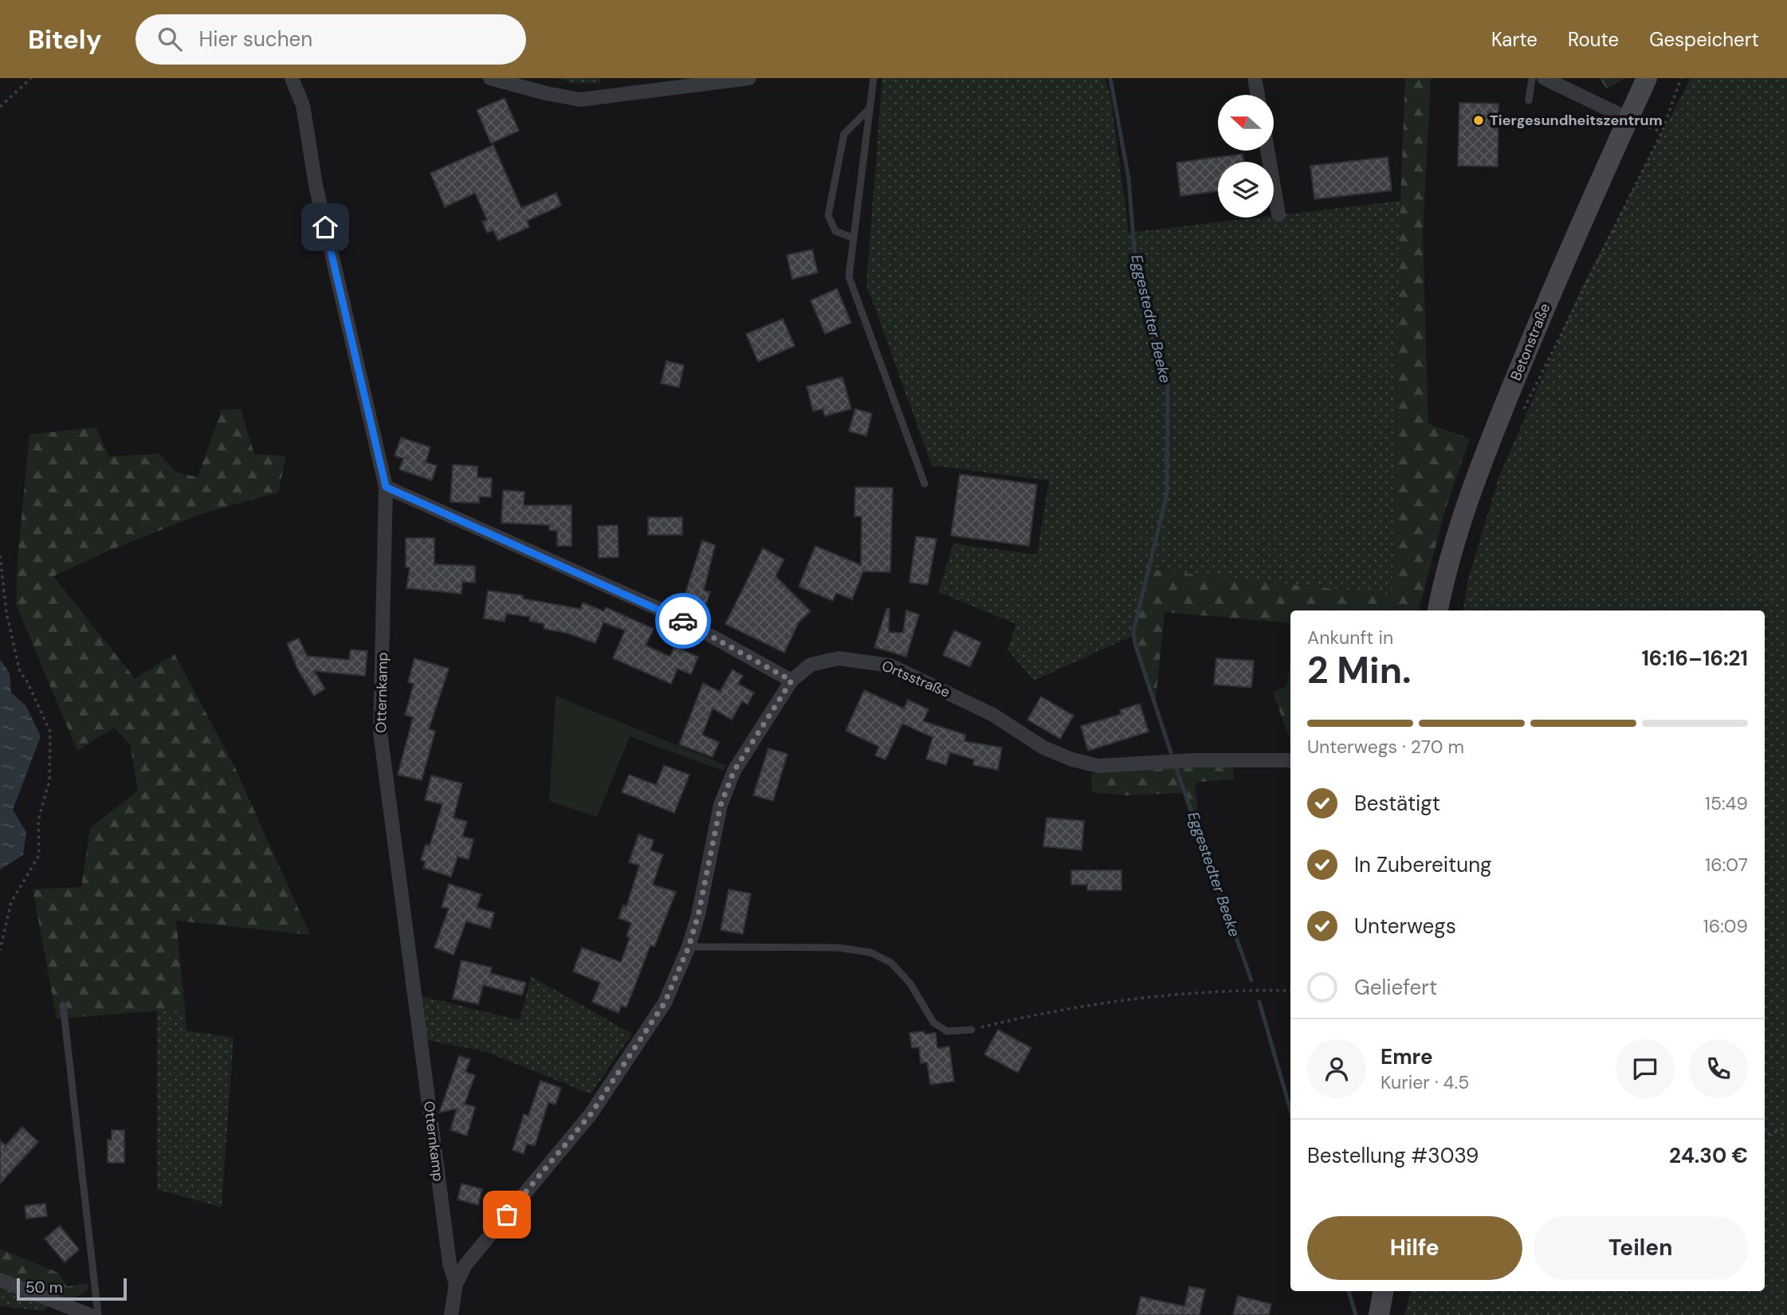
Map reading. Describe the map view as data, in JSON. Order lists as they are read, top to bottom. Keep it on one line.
{"streets":{"main road":["Betonstraße"],"street":["Ortsstraße","Otternkamp"]},"crossings":[["Ortsstraße","Otternkamp"]],"water":["Eggestedter Beeke"],"places":["Tiergesundheitszentrum"],"scale_bar":"50 m","north":"left","page":{"header":"Bitely","search":"Hier suchen","nav":["Karte","Route","Gespeichert"],"heading":["2 Min.","Ankunft in","16:16–16:21"],"panel":["Emre","Kurier · 4.5","Bestellung #3039","24.30 €"],"bar":"Unterwegs · 270 m","list":[["Bestätigt","15:49"],["In Zubereitung","16:07"],["Unterwegs","16:09"],"Geliefert"],"buttons":["Hilfe","Teilen"],"scale":"50 m"}}
